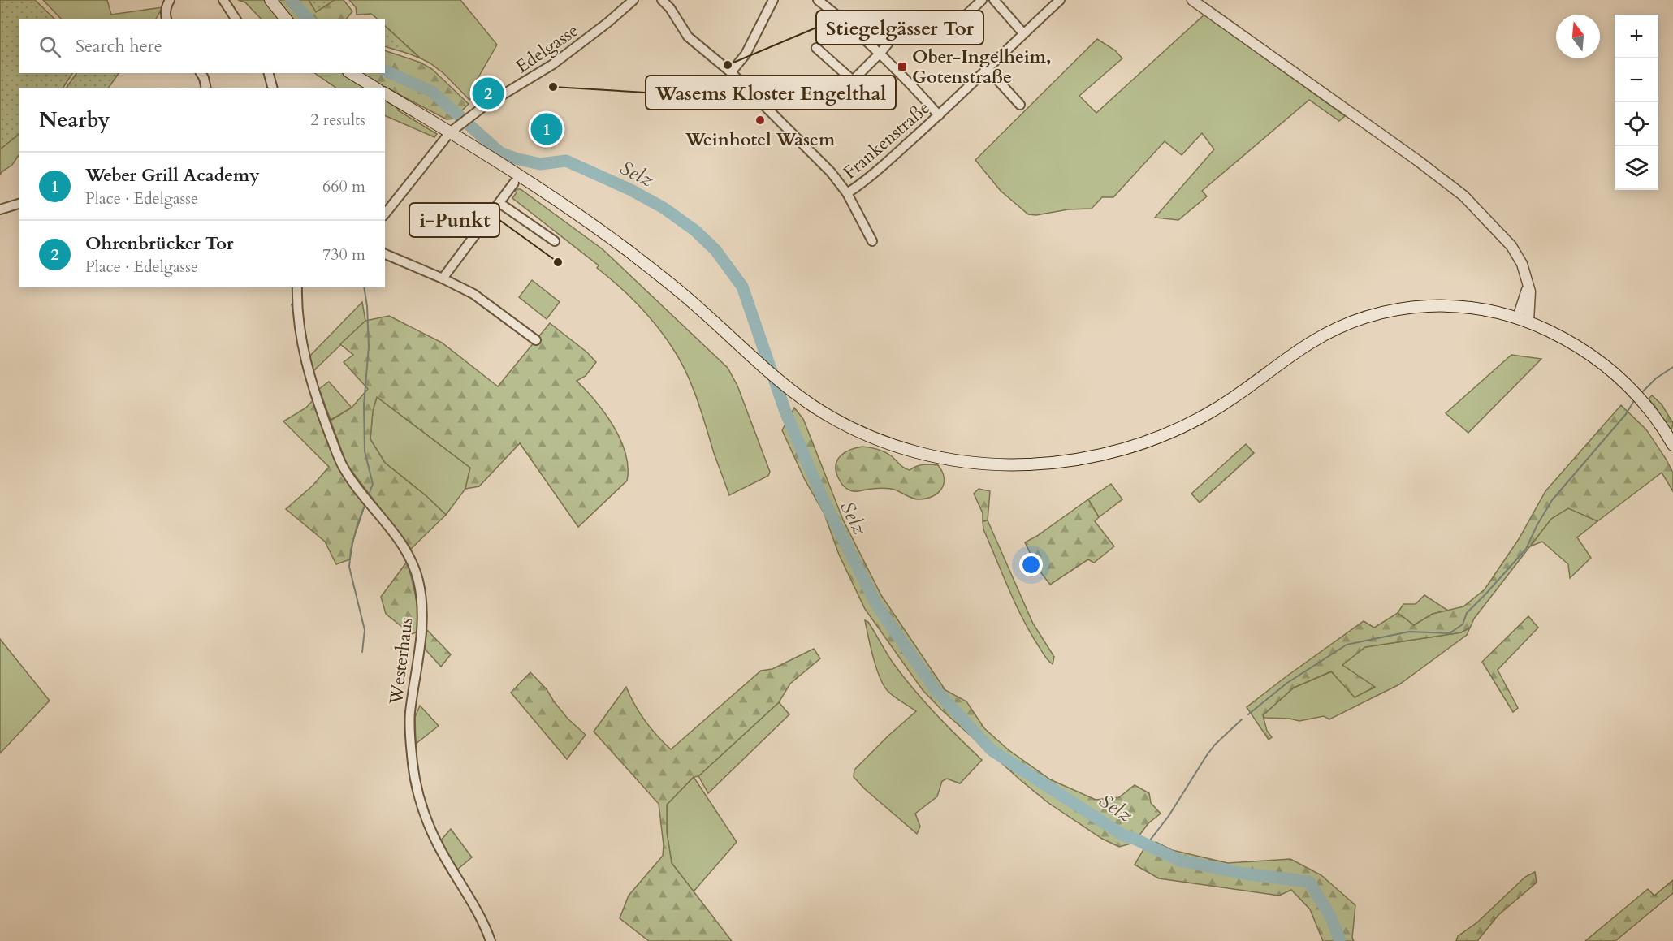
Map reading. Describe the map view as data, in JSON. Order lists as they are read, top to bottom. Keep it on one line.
{"streets":{"street":["Edelgasse","Frankenstraße","Westerhaus"]},"water":["Selz"],"places":{"other":["Stiegelgässer Tor","Wasems Kloster Engelthal","Weinhotel Wasem","i-Punkt"],"transit":["Ober-Ingelheim, Gotenstraße"]},"north":"top","page":{"map_buttons":["+","−"],"search":"Search here","pins":["2","1"],"heading":["Nearby","2 results"],"list":[{"mark":"1","name":"Weber Grill Academy","note":"Place · Edelgasse","value":"660 m"},{"mark":"2","name":"Ohrenbrücker Tor","note":"Place · Edelgasse","value":"730 m"}]}}
